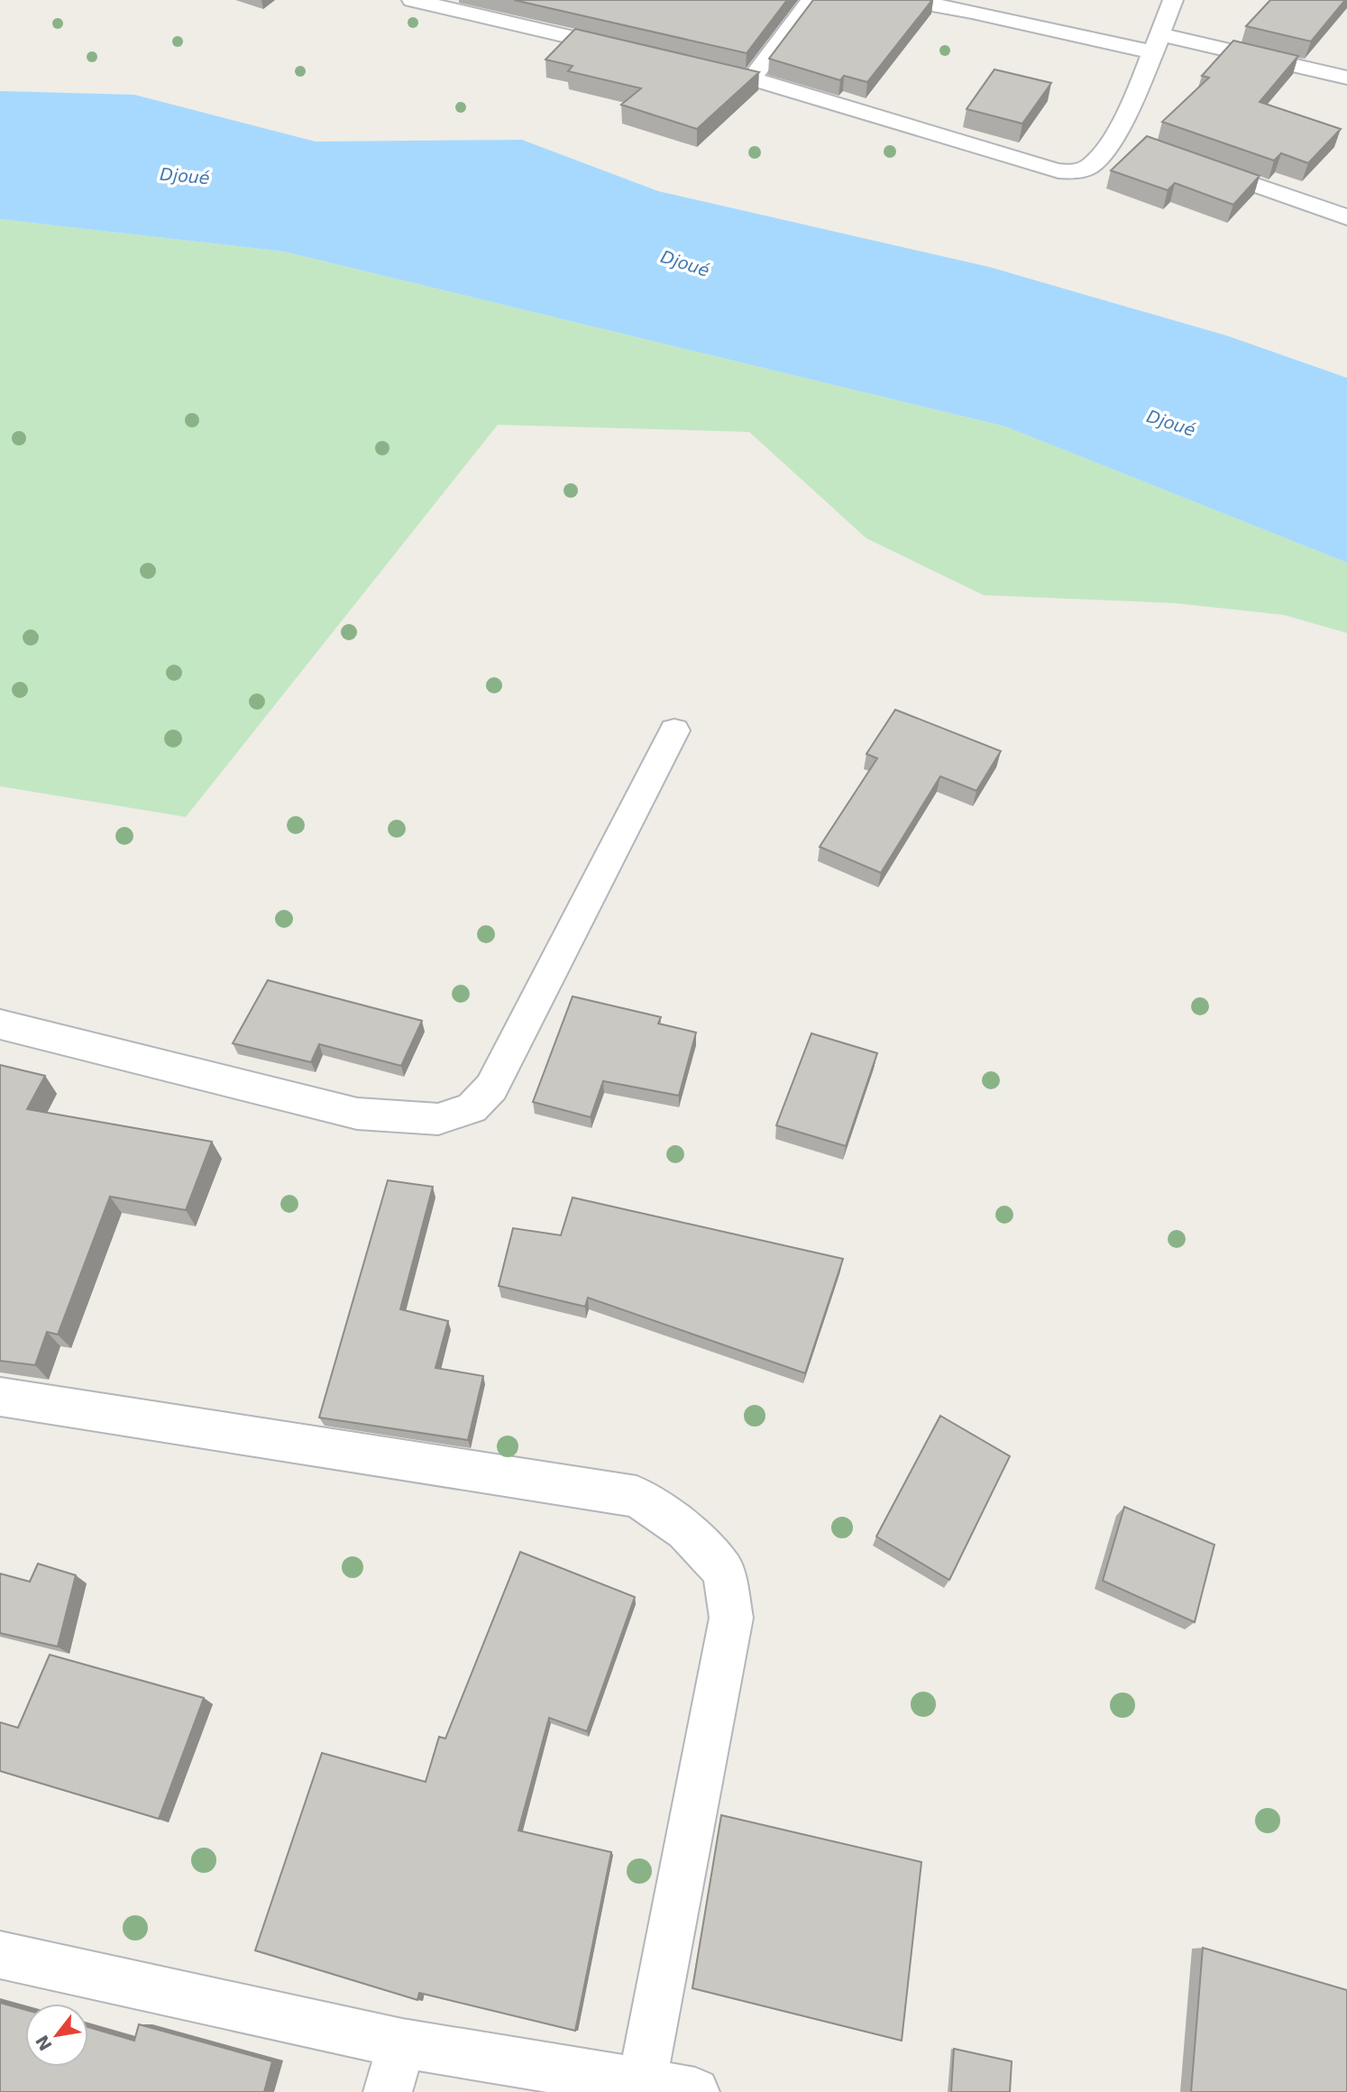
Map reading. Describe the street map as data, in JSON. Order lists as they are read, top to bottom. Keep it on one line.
{"water":["Djoué"],"north":"bottom left"}
